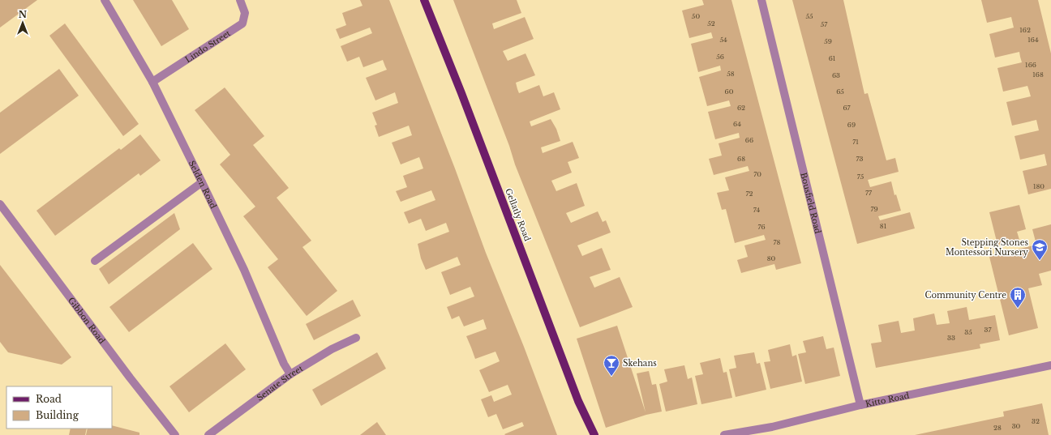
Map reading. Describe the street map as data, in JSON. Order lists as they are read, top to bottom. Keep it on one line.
{"streets":{"main road":["Gellatly Road"],"street":["Lindo Street","Selden Road","Bousfield Road","Gibbon Road","Senate Street","Kitto Road"]},"crossings":[["Lindo Street","Selden Road"],["Selden Road","Senate Street"],["Bousfield Road","Kitto Road"]],"places":{"school or university":["Stepping Stones Montessori Nursery"],"building":["Community Centre"],"bar":["Skehans"]},"house_numbers":["50","55","52","57","162","54","164","59","56","61","166","58","168","63","60","65","62","67","64","69","66","71","68","73","70","75","180","77","72","79","74","81","76","78","80","37","35","33","32","30","28"],"legend":["Road","Building"],"north":"top"}
